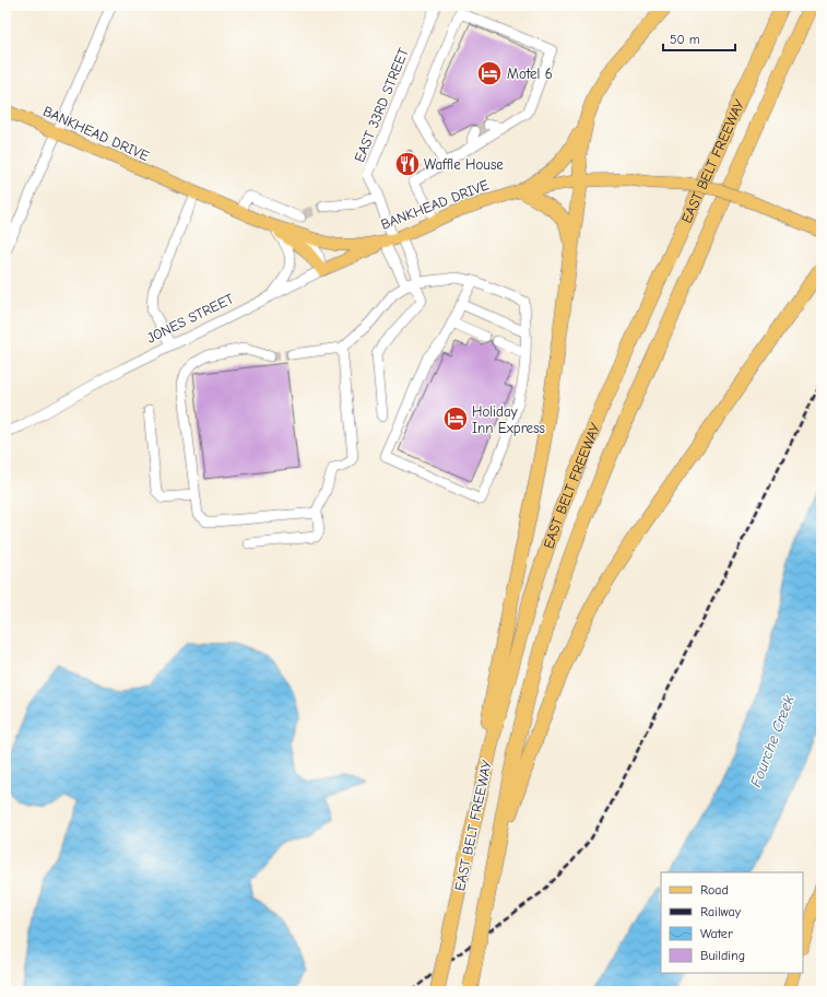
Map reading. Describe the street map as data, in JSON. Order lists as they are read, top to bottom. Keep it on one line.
{"streets":{"highway":["EAST BELT FREEWAY"],"main road":["BANKHEAD DRIVE","JONES STREET"],"street":["EAST 33RD STREET"]},"crossings":[["EAST 33RD STREET","BANKHEAD DRIVE"],["EAST 33RD STREET","JONES STREET"],["BANKHEAD DRIVE","JONES STREET"]],"water":["Fourche Creek"],"places":{"hotel":["Motel 6","Holiday Inn Express"],"restaurant":["Waffle House"]},"legend":["Road","Railway","Water","Building"],"scale_bar":"50 m"}
